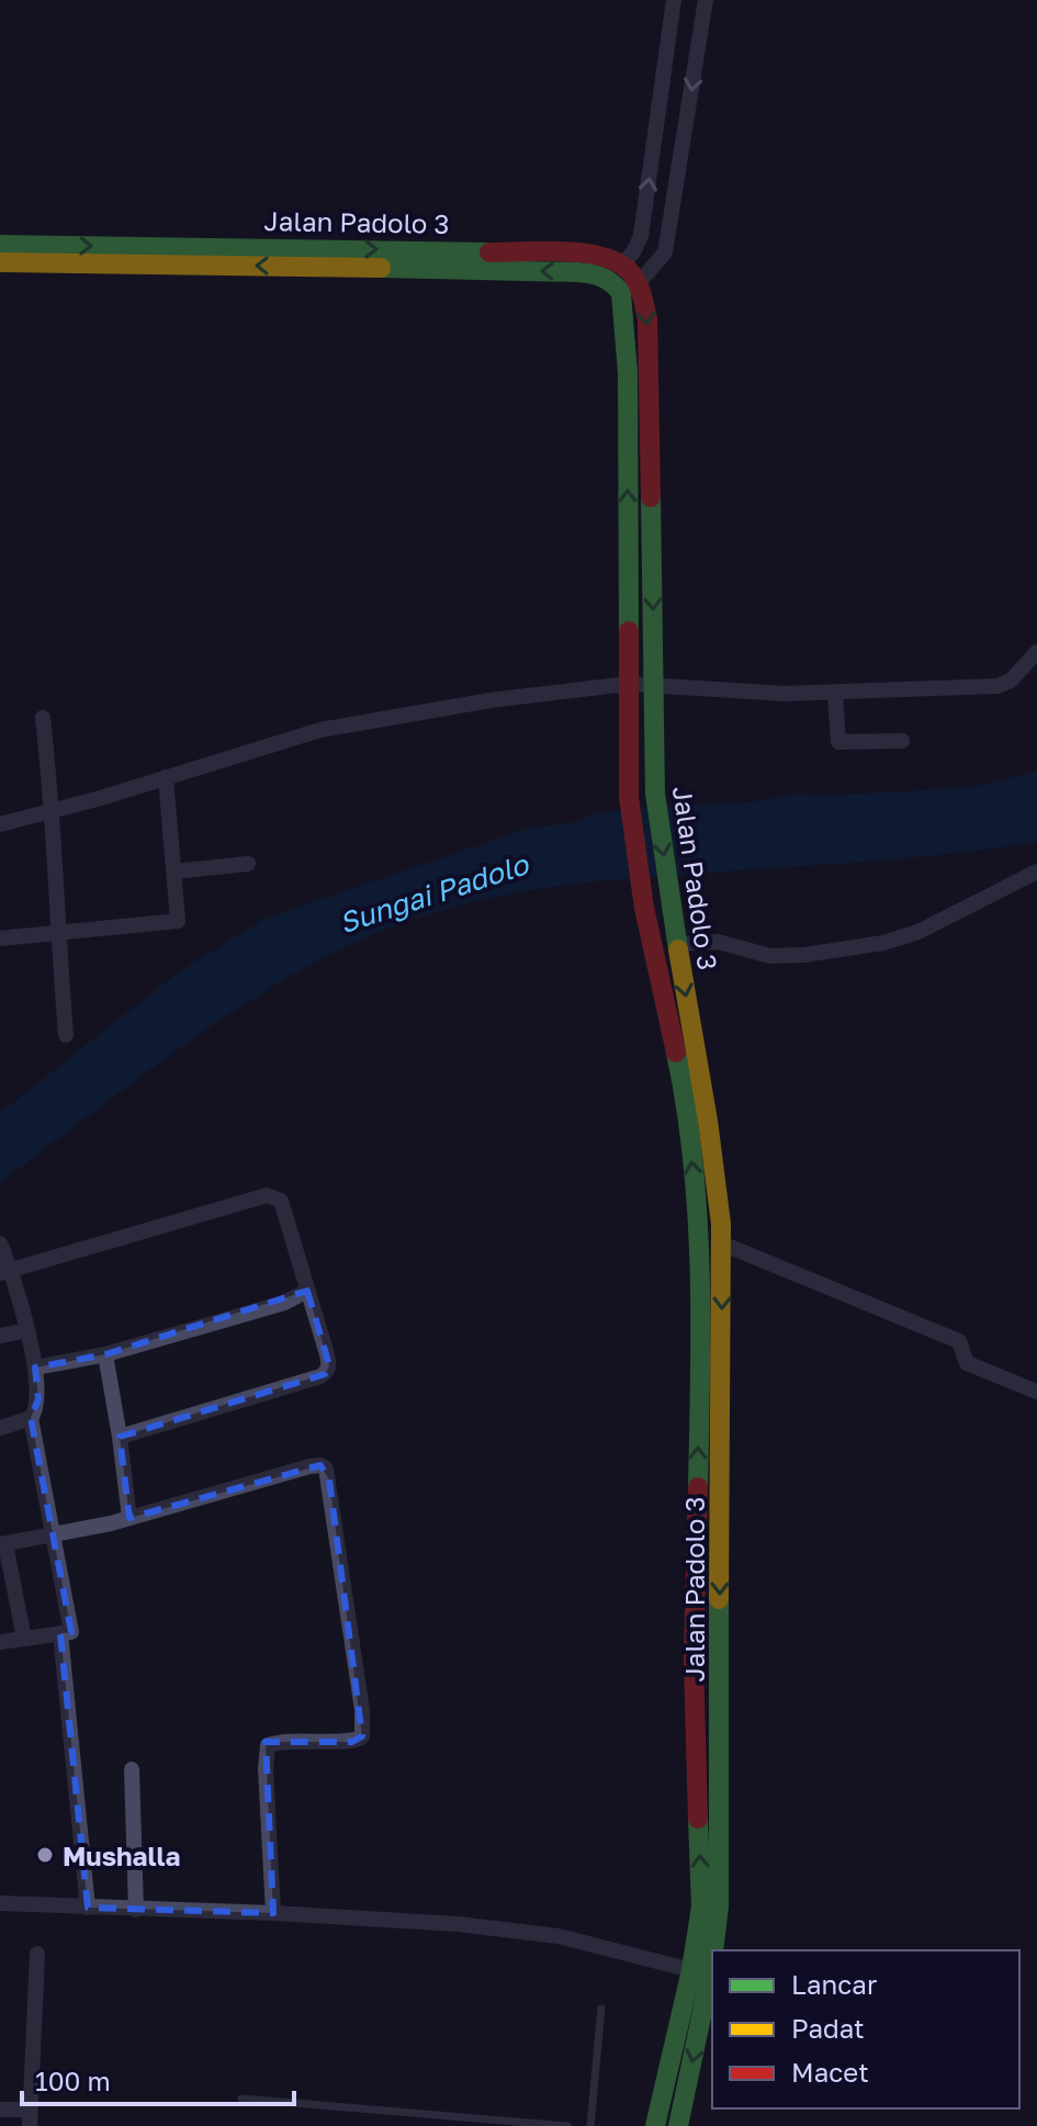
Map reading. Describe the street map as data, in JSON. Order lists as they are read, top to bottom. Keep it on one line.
{"streets":{"street":["Jalan Padolo 3"]},"water":["Sungai Padolo"],"places":["Mushalla"],"legend":["Lancar","Padat","Macet"],"scale_bar":"100 m"}
